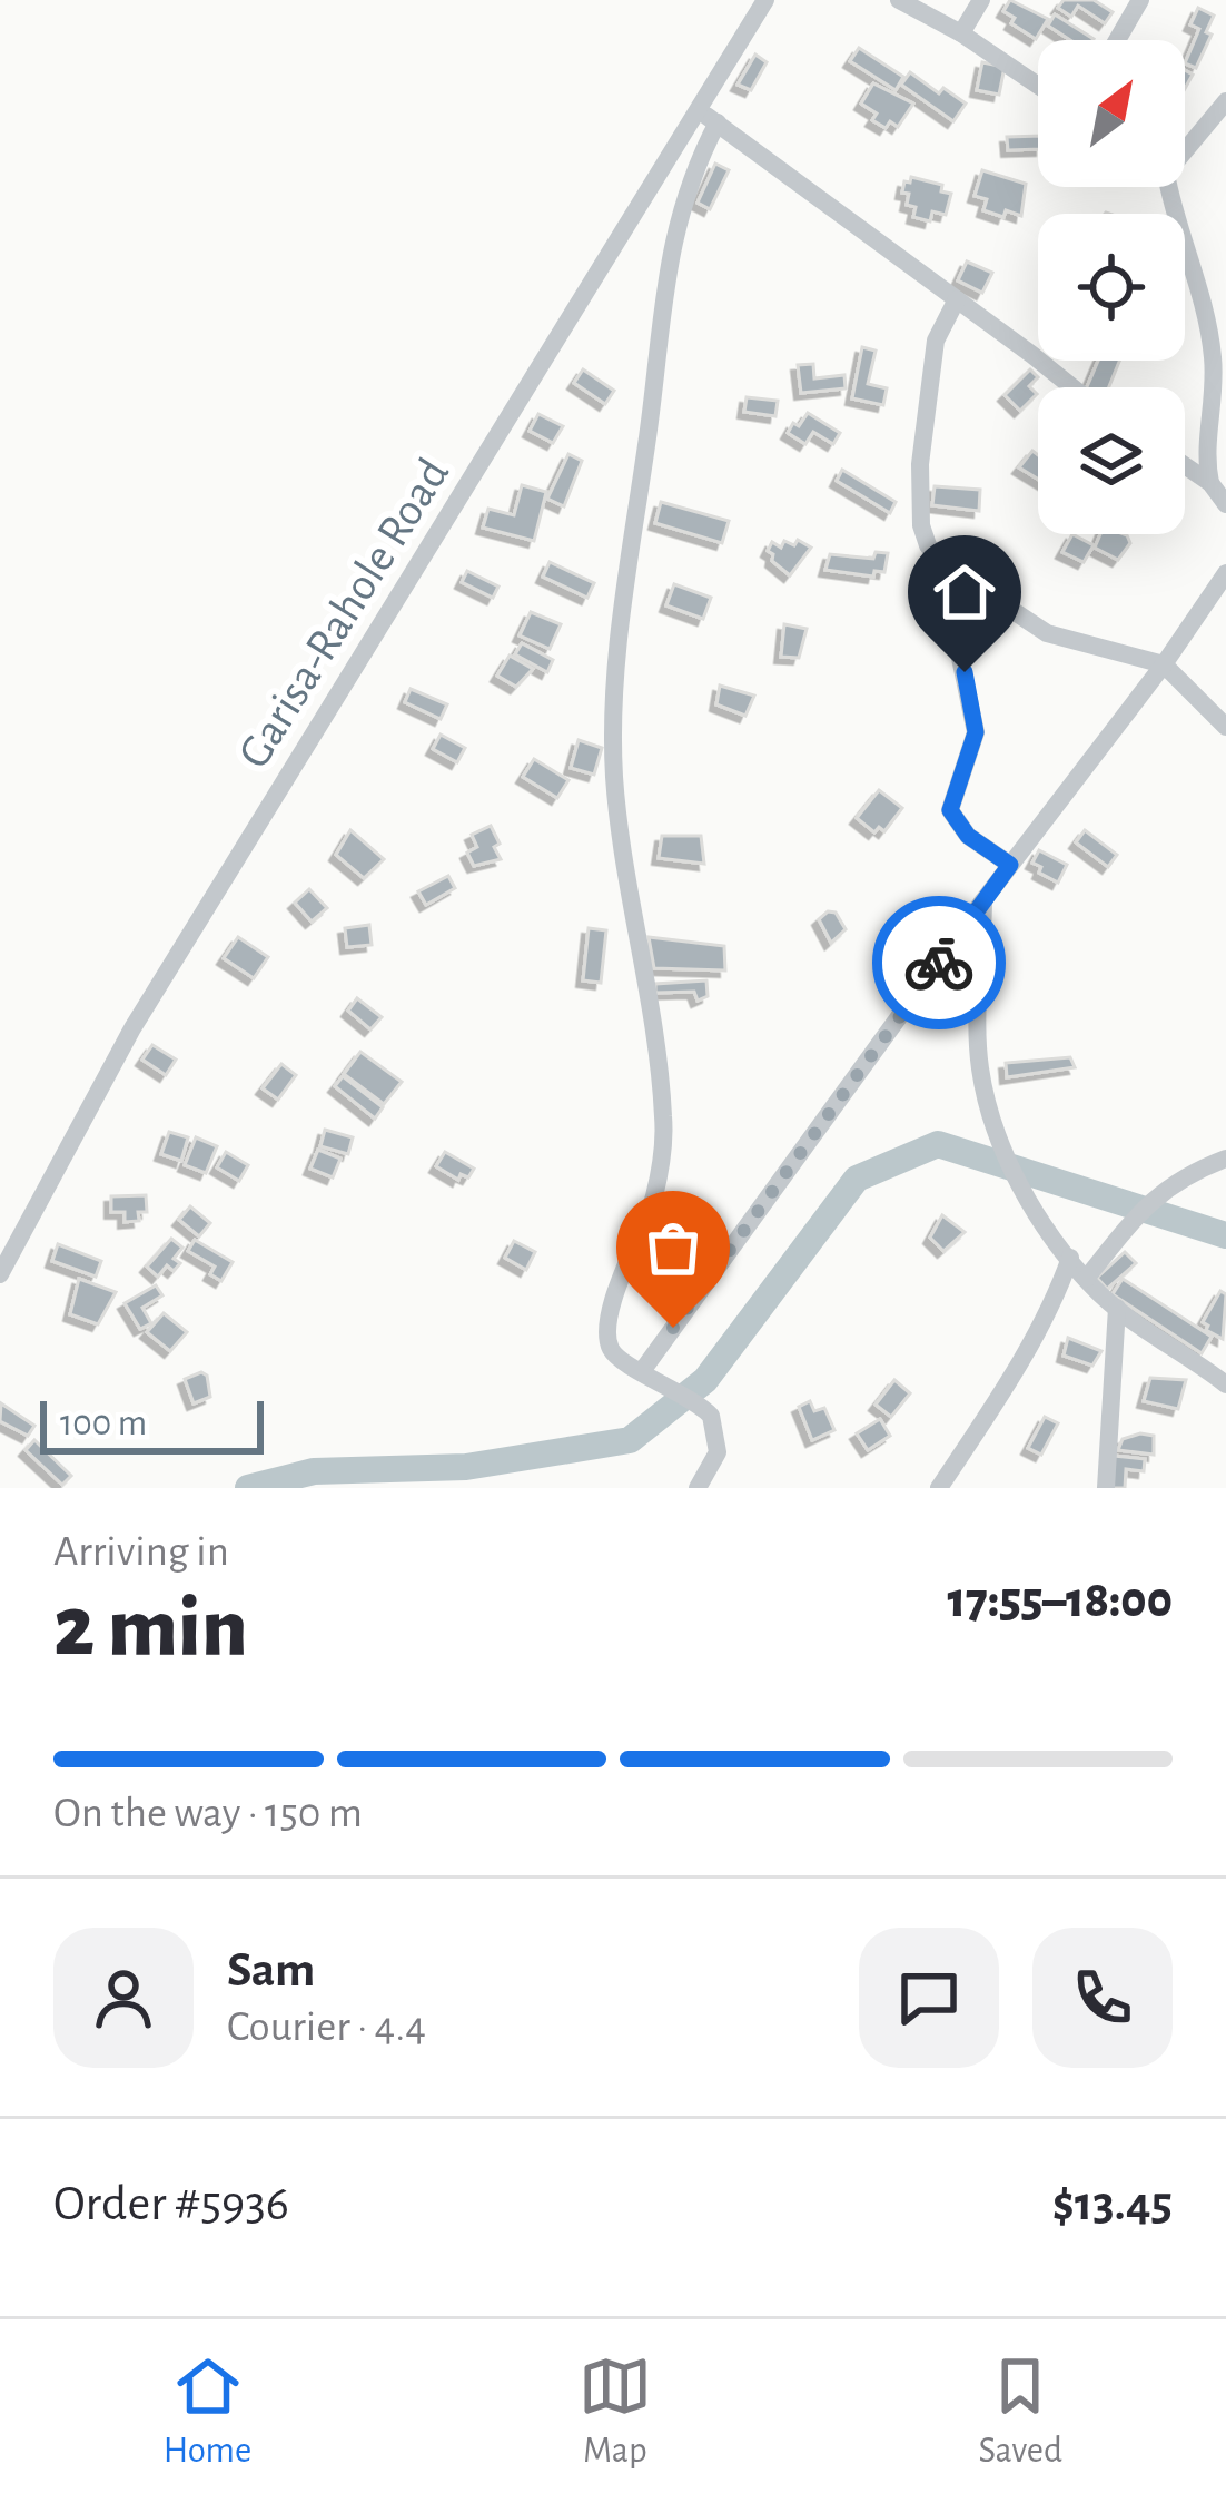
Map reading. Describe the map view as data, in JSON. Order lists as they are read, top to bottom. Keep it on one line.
{"streets":{"street":["Garisa-Rahole Road"]},"scale_bar":"100 m","north":"top right","page":{"scale":"100 m","heading":["2 min","Arriving in","17:55–18:00"],"panel":["Sam","Courier · 4.4","Order #5936","$13.45"],"bar":"On the way · 150 m","tabs":["Home","Map","Saved"]}}
